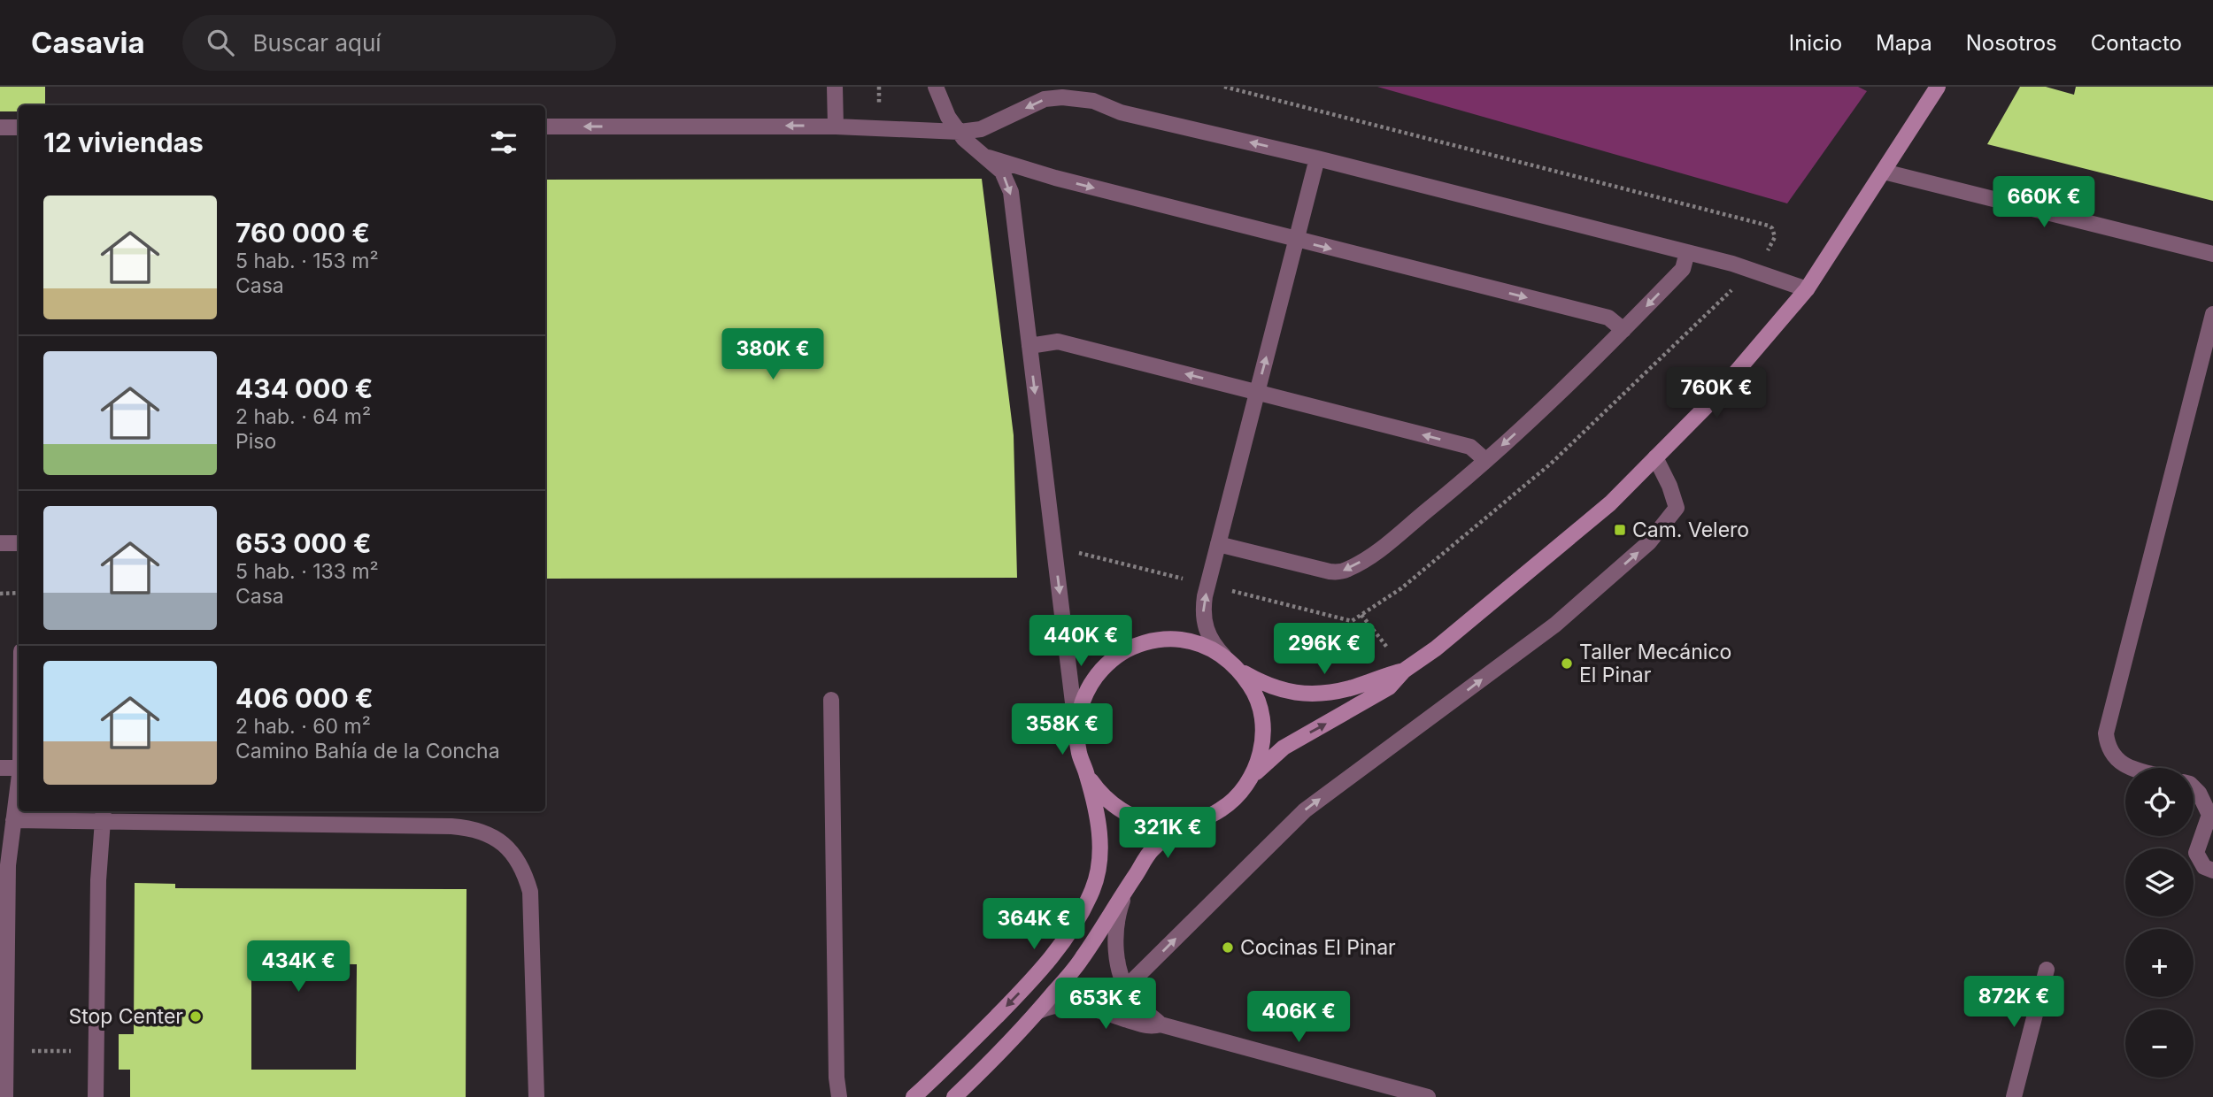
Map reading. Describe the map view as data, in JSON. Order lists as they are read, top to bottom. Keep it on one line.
{"places":{"transit":["Cam. Velero"],"other":["Taller Mecánico El Pinar","Cocinas El Pinar","Stop Center"]},"page":{"header":"Casavia","search":"Buscar aquí","nav":["Inicio","Mapa","Nosotros","Contacto"],"heading":"12 viviendas","price":["660K €","380K €","760K €","440K €","296K €","358K €","321K €","364K €","434K €","872K €","653K €","406K €"],"list":[{"name":"760 000 €","note":"5 hab. · 153 m² · Casa"},{"name":"434 000 €","note":"2 hab. · 64 m² · Piso"},{"name":"653 000 €","note":"5 hab. · 133 m² · Casa"},{"name":"406 000 €","note":"2 hab. · 60 m² · Camino Bahía de la Concha"}],"map_buttons":["+","−"]}}
